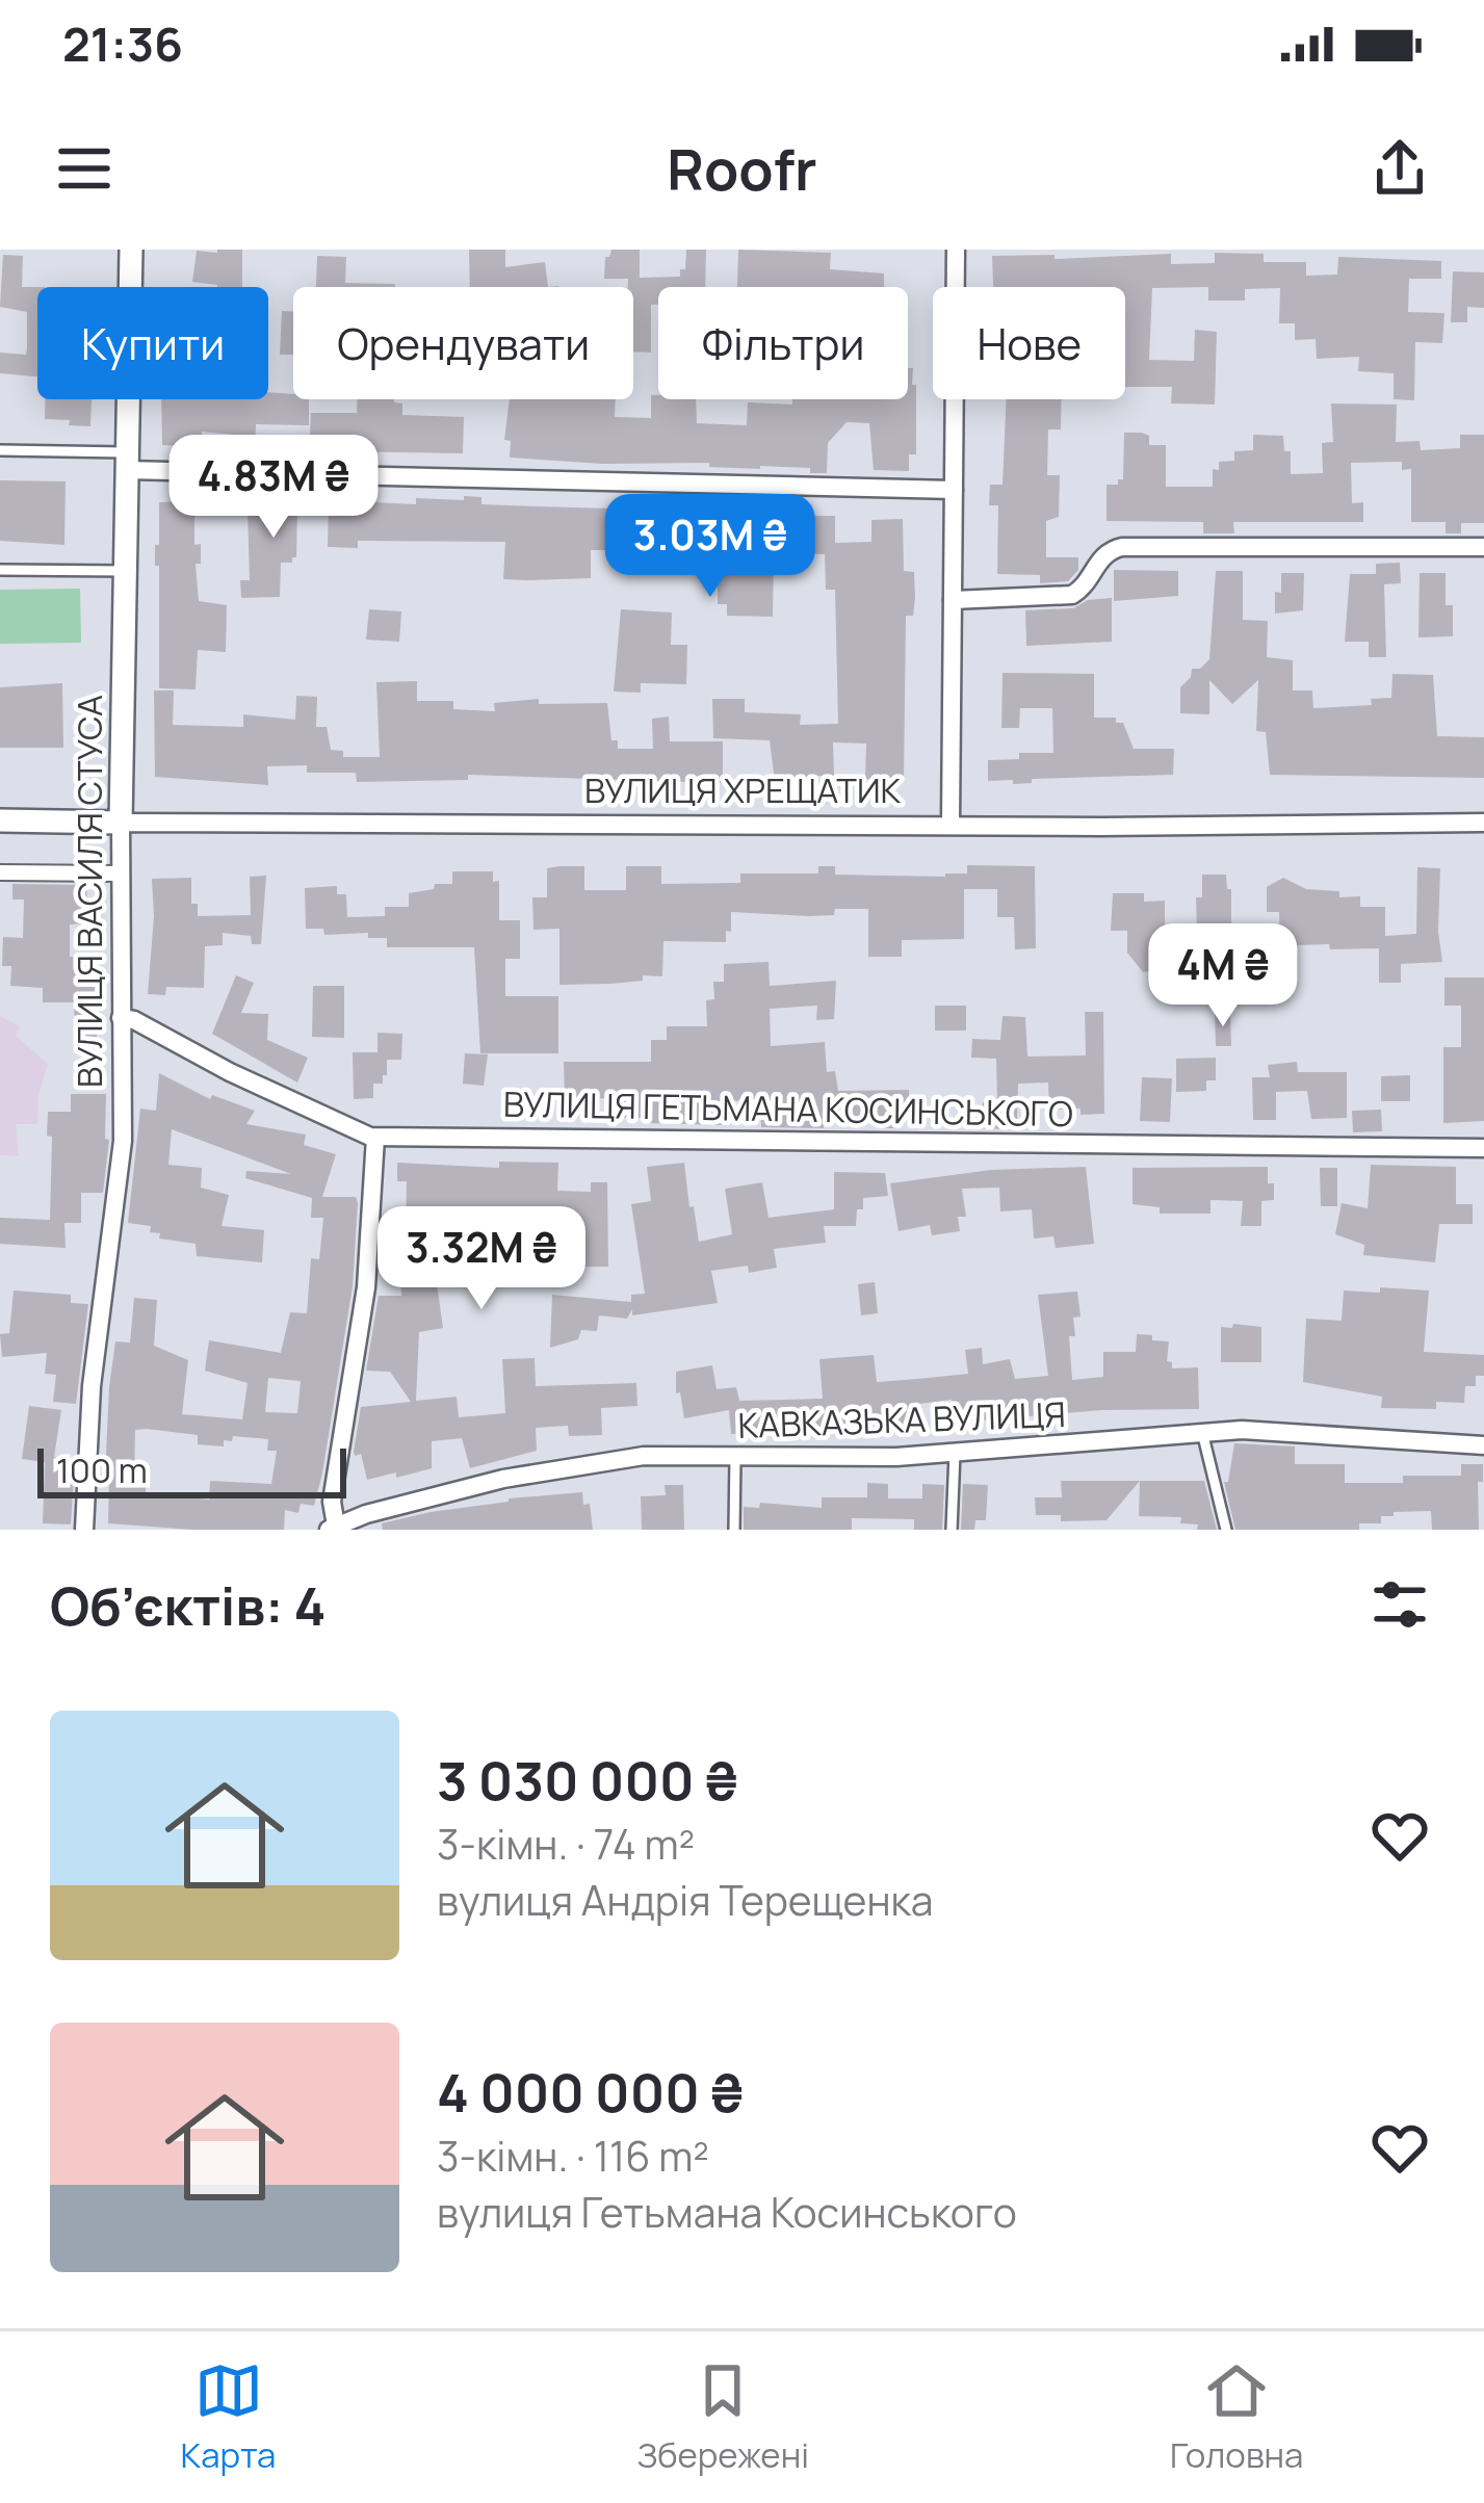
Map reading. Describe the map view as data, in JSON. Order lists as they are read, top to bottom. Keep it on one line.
{"streets":{"street":["ВУЛИЦЯ ХРЕЩАТИК","ВУЛИЦЯ ВАСИЛЯ СТУСА","ВУЛИЦЯ ГЕТЬМАНА КОСИНСЬКОГО","КАВКАЗЬКА ВУЛИЦЯ"]},"crossings":[["ВУЛИЦЯ ХРЕЩАТИК","ВУЛИЦЯ ВАСИЛЯ СТУСА"],["ВУЛИЦЯ ВАСИЛЯ СТУСА","ВУЛИЦЯ ГЕТЬМАНА КОСИНСЬКОГО"]],"scale_bar":"100 m","page":{"status":"21:36","header":"Roofr","chip":["Купити","Орендувати","Фільтри","Нове"],"price":["4.83M ₴","3.03M ₴","4M ₴","3.32M ₴"],"scale":"100 m","heading":"Об’єктів: 4","list":[{"name":"3 030 000 ₴","note":"3-кімн. · 74 m² · вулиця Андрія Терещенка"},{"name":"4 000 000 ₴","note":"3-кімн. · 116 m² · вулиця Гетьмана Косинського"}],"tabs":["Карта","Збережені","Головна"]}}
